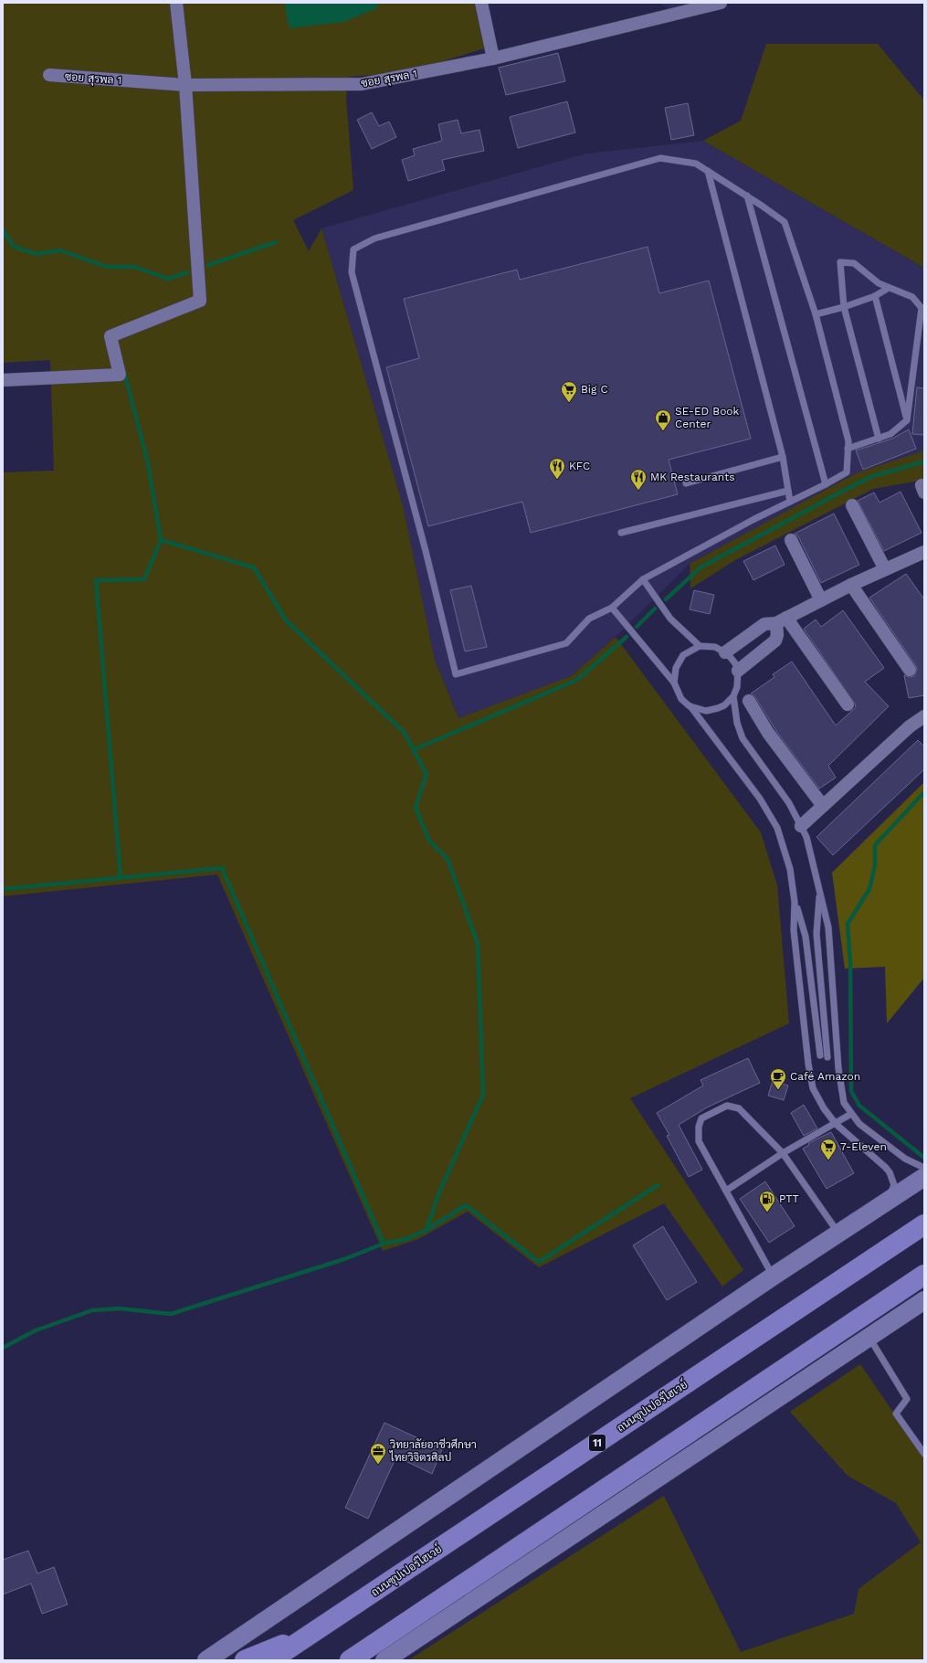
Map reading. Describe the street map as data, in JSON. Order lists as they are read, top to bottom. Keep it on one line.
{"streets":{"highway":["ถนนซุปเปอร์ไฮเวย์","11"],"street":["ซอย สุรพล 1"]},"places":{"supermarket":["Big C","7-Eleven"],"shop":["SE-ED Book Center"],"restaurant":["KFC","MK Restaurants"],"cafe":["Café Amazon"],"fuel station":["PTT"],"office":["วิทยาลัยอาชีวศึกษา ไทยวิจิตรศิลป"]}}
